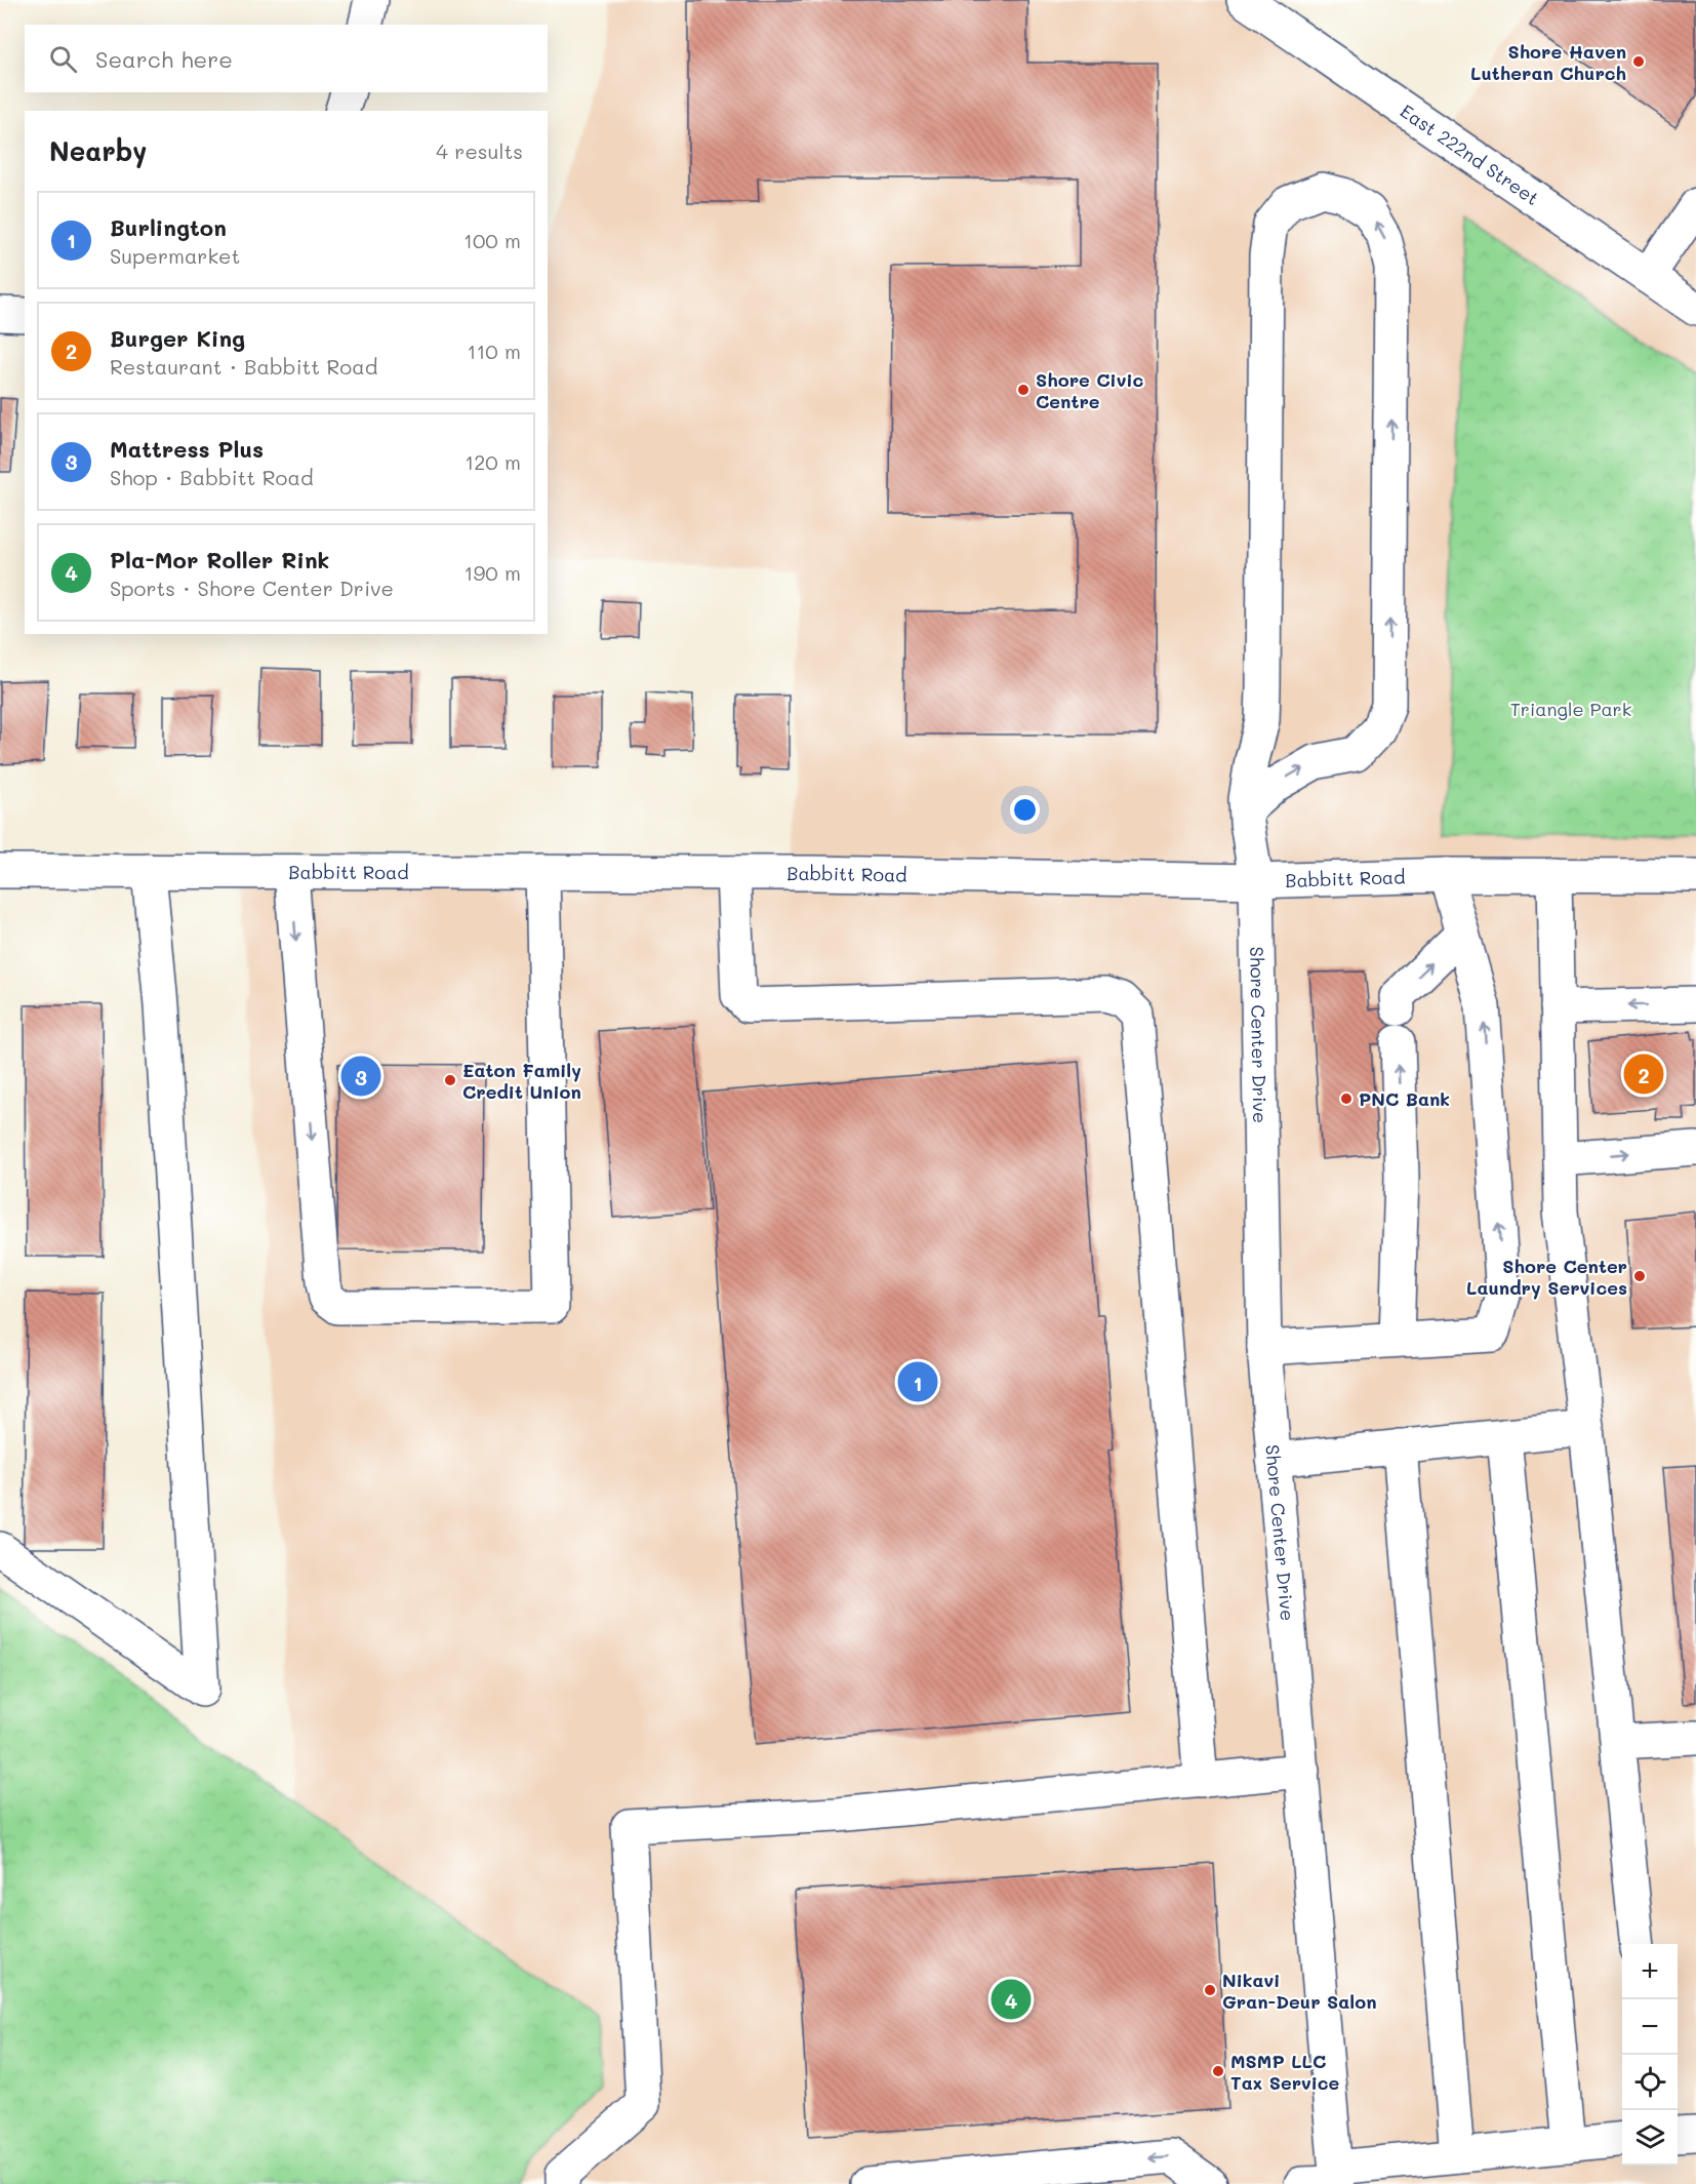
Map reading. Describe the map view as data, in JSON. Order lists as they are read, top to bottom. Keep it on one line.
{"streets":{"street":["East 222nd Street","Babbitt Road","Shore Center Drive"]},"crossings":[["Babbitt Road","Shore Center Drive"]],"parks":["Triangle Park"],"places":["Shore Haven Lutheran Church","Shore Civic Centre","Eaton Family Credit Union","PNC Bank","Shore Center Laundry Services","Nikavi Gran-Deur Salon","MSMP LLC Tax Service"],"page":{"search":"Search here","heading":["Nearby","4 results"],"list":[{"mark":"1","name":"Burlington","note":"Supermarket","value":"100 m"},{"mark":"2","name":"Burger King","note":"Restaurant · Babbitt Road","value":"110 m"},{"mark":"3","name":"Mattress Plus","note":"Shop · Babbitt Road","value":"120 m"},{"mark":"4","name":"Pla-Mor Roller Rink","note":"Sports · Shore Center Drive","value":"190 m"}],"pins":["2","3","1","4"],"map_buttons":["+","−"]}}
